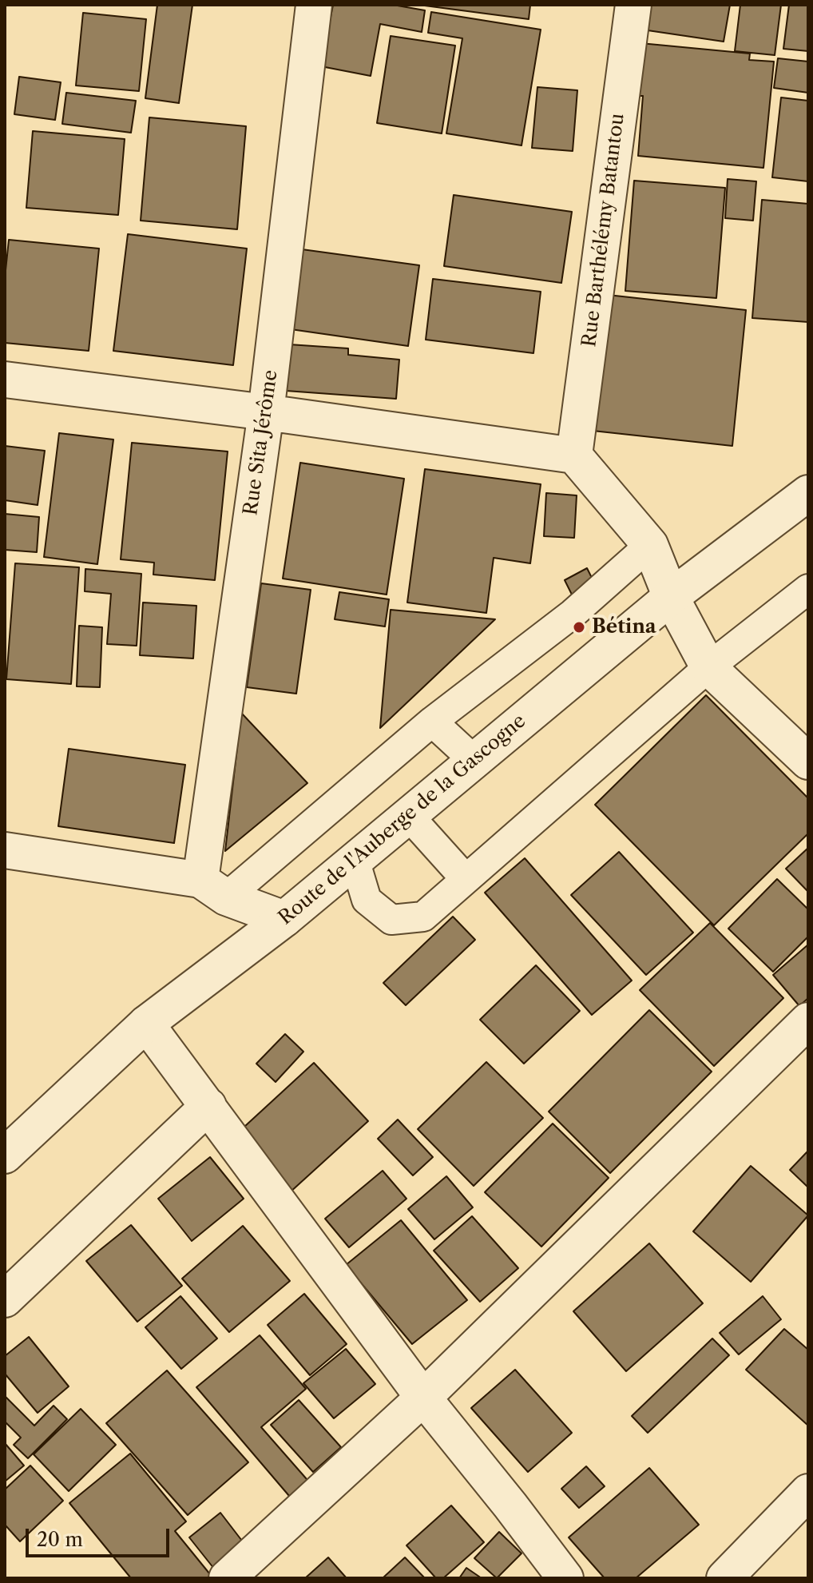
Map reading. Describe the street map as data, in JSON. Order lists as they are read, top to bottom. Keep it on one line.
{"streets":{"street":["Rue Barthélémy Batantou","Rue Sita Jérôme","Route de l'Auberge de la Gascogne"]},"places":["Bétina"],"scale_bar":"20 m"}
